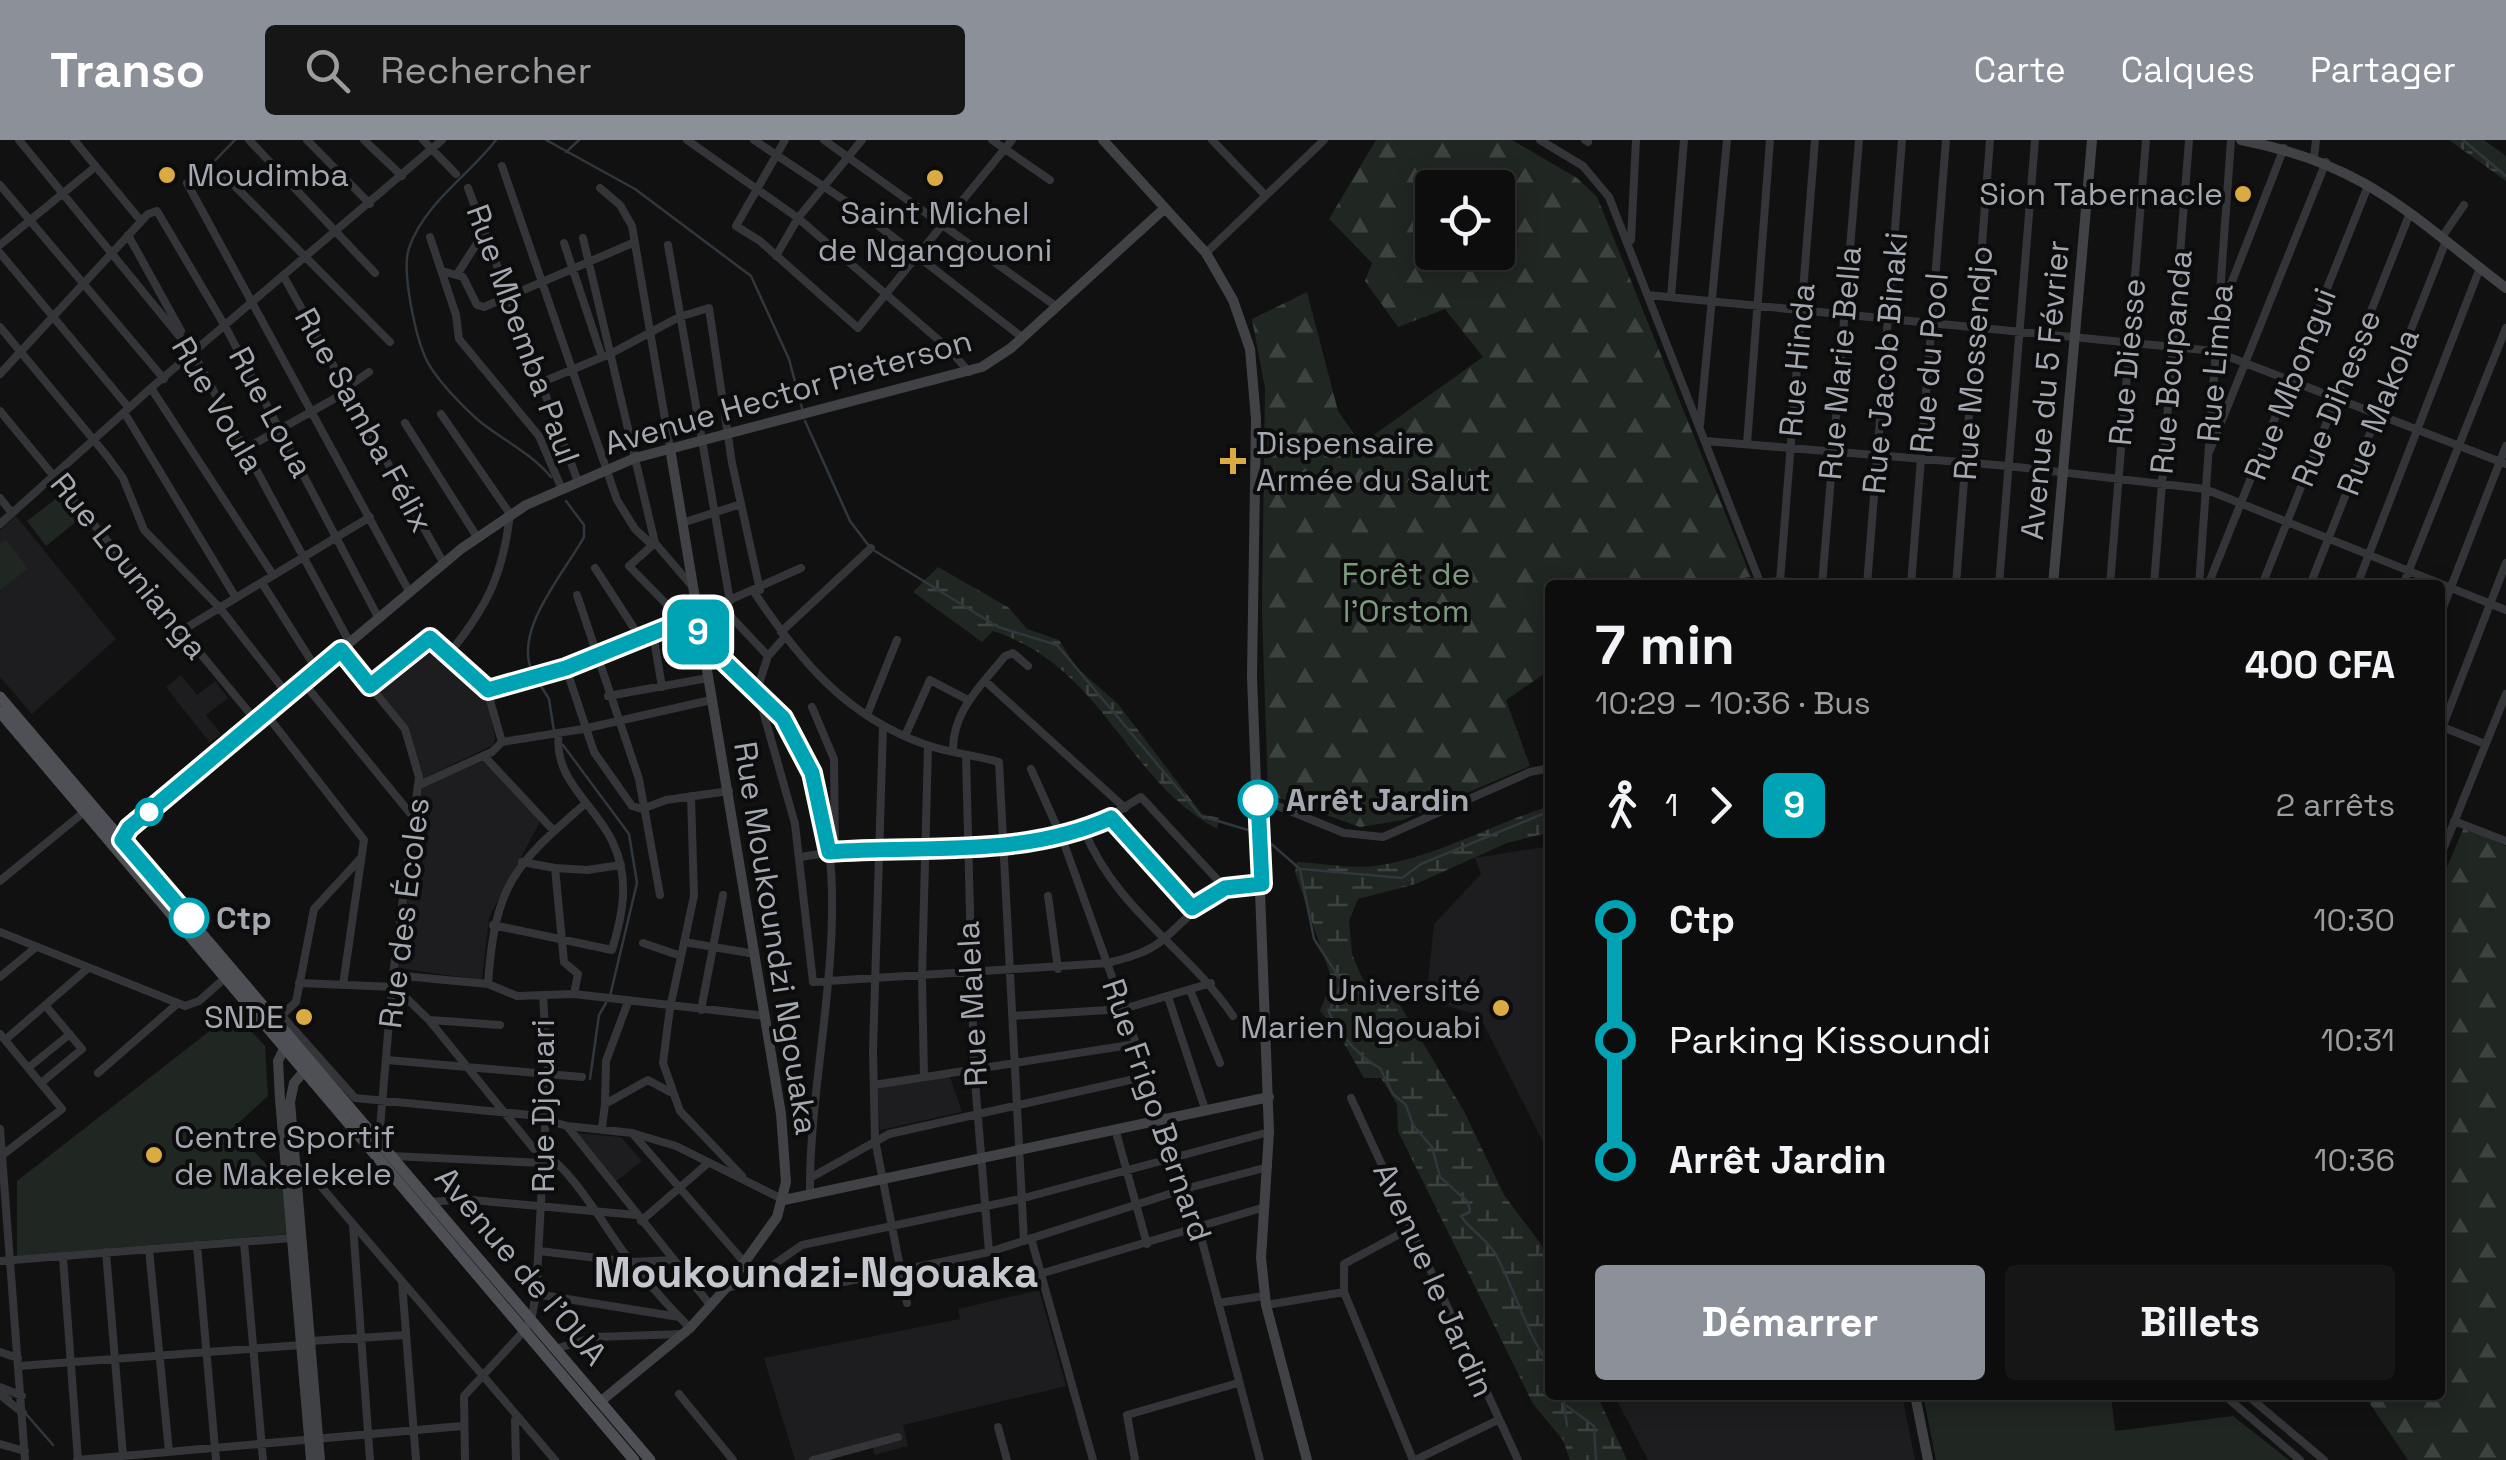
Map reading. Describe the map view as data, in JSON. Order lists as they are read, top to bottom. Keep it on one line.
{"streets":{"main road":["Avenue de l'OUA"],"street":["Rue Mbemba Paul","Rue Hinda","Rue Diesse","Rue Boupanda","Rue Marie Bella","Rue Jacob Binaki","Rue du Pool","Rue Mossendjo","Rue Limba","Rue Mbongui","Avenue du 5 Février","Avenue Hector Pieterson","Rue Dihesse","Rue Voula","Rue Loua","Rue Makola","Rue Samba Félix","Rue Lounianga","Rue des Écoles","Rue Moukoundzi Ngouaka","Rue Malela","Rue Djouari","Rue Frigo Bernard","Avenue le Jardin"]},"crossings":[["Rue Mbemba Paul","Avenue Hector Pieterson"],["Avenue Hector Pieterson","Rue Voula"],["Avenue Hector Pieterson","Rue Loua"],["Avenue Hector Pieterson","Rue Samba Félix"],["Avenue Hector Pieterson","Rue Lounianga"],["Avenue Hector Pieterson","Rue des Écoles"],["Avenue Hector Pieterson","Rue Moukoundzi Ngouaka"],["Avenue Hector Pieterson","Avenue de l'OUA"],["Rue Voula","Rue des Écoles"],["Rue des Écoles","Avenue de l'OUA"],["Rue Djouari","Avenue de l'OUA"]],"districts":["Moukoundzi-Ngouaka"],"parks":["Forêt de l'Orstom"],"places":{"other":["Moudimba","Saint Michel de Ngangouoni","Sion Tabernacle","Arrêt Jardin","Ctp","Université Marien Ngouabi","SNDE","Centre Sportif de Makelekele"],"health":["Dispensaire Armée du Salut"]},"lines":["bus line 9"],"page":{"header":"Transo","search":"Rechercher","nav":["Carte","Calques","Partager"],"on_map":"9","heading":["7 min","10:29 – 10:36 · Bus","400 CFA"],"legs":["1","9","2 arrêts"],"list":[{"name":"Ctp","value":"10:30"},{"name":"Parking Kissoundi","value":"10:31"},{"name":"Arrêt Jardin","value":"10:36"}],"buttons":["Démarrer","Billets"]}}
